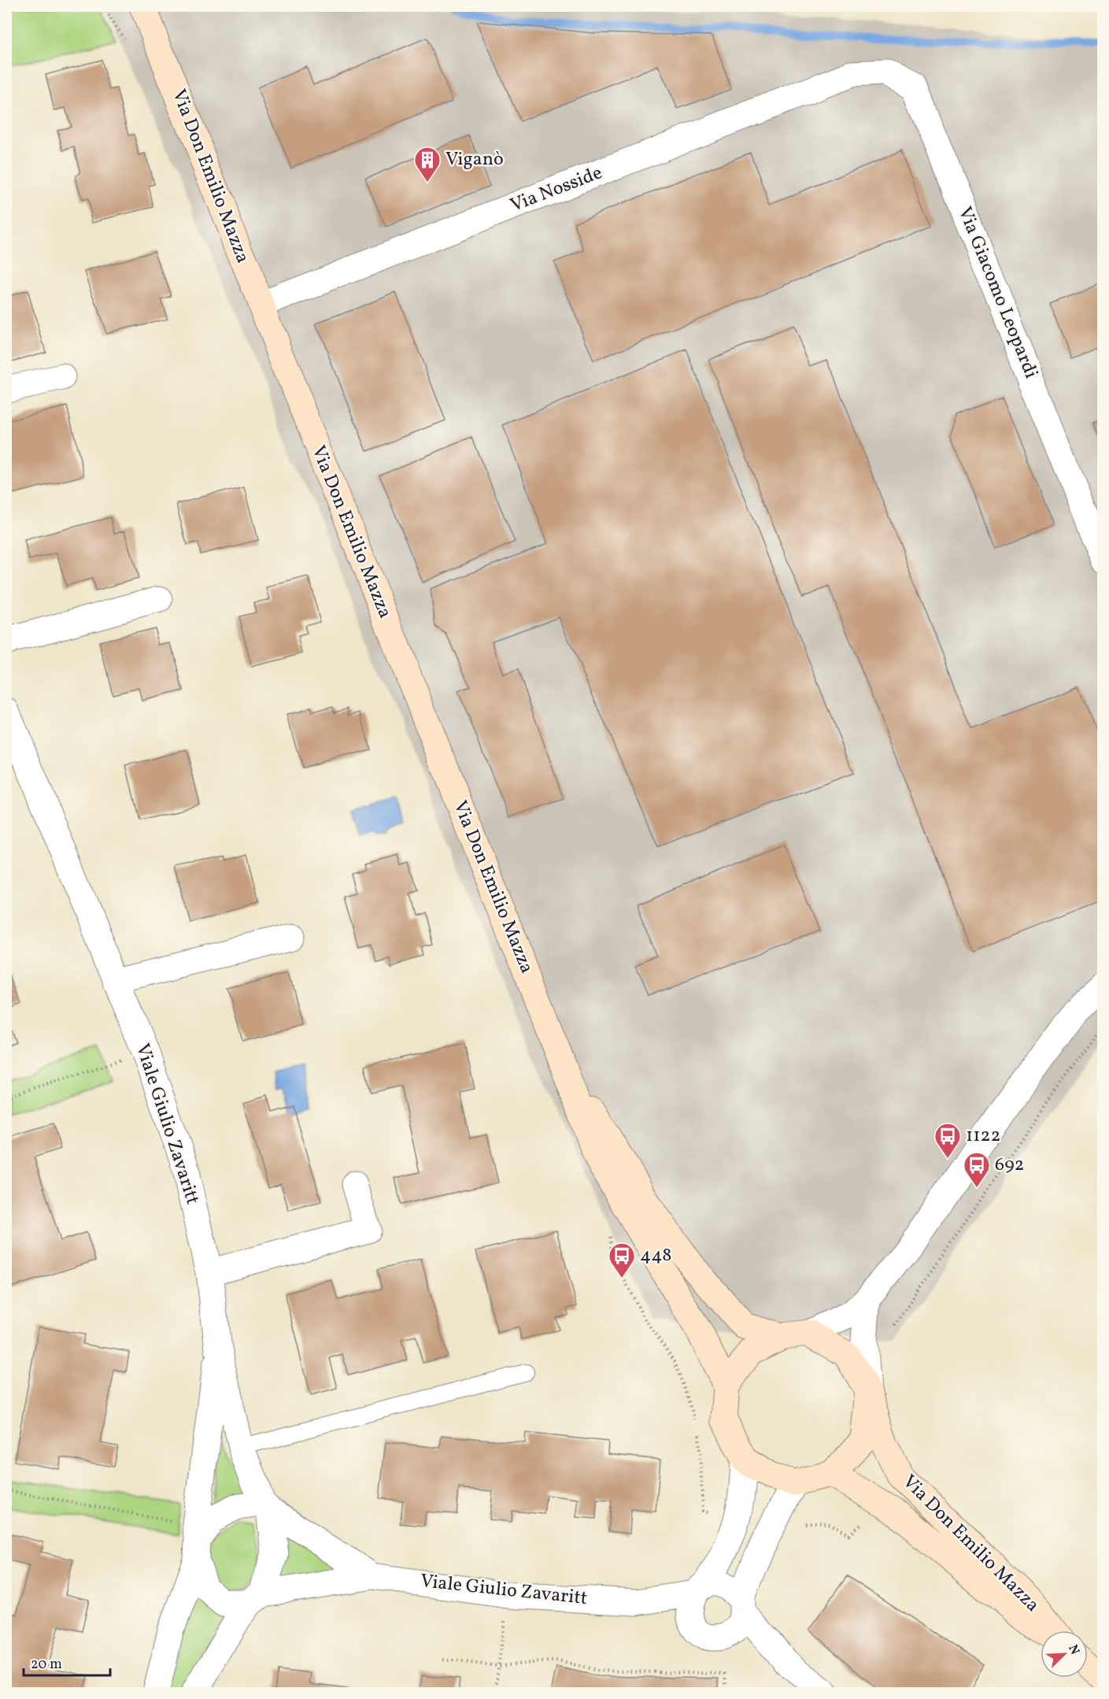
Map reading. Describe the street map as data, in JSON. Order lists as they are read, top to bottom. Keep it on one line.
{"streets":{"street":["Via Don Emilio Mazza","Via Nosside","Via Giacomo Leopardi","Viale Giulio Zavaritt"]},"crossings":[["Via Don Emilio Mazza","Via Nosside"],["Via Nosside","Via Giacomo Leopardi"]],"places":{"building":["Viganò"],"bus stop":["1122","692","448"]},"scale_bar":"20 m","north":"top right"}
